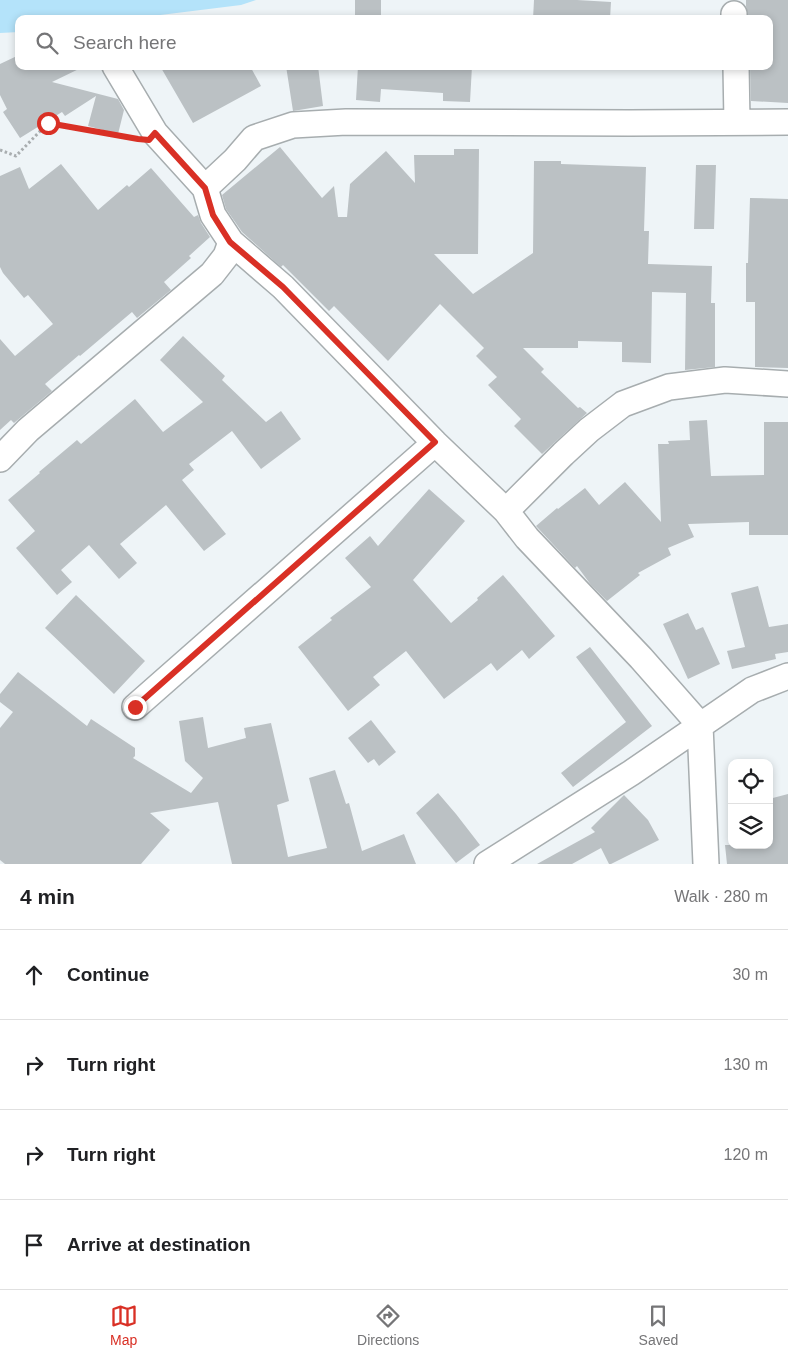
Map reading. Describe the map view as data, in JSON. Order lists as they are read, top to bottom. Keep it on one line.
{"page":{"search":"Search here","heading":["4 min","Walk · 280 m"],"list":[["Continue","30 m"],["Turn right","130 m"],["Turn right","120 m"],"Arrive at destination"],"nav":["Map","Directions","Saved"]}}
